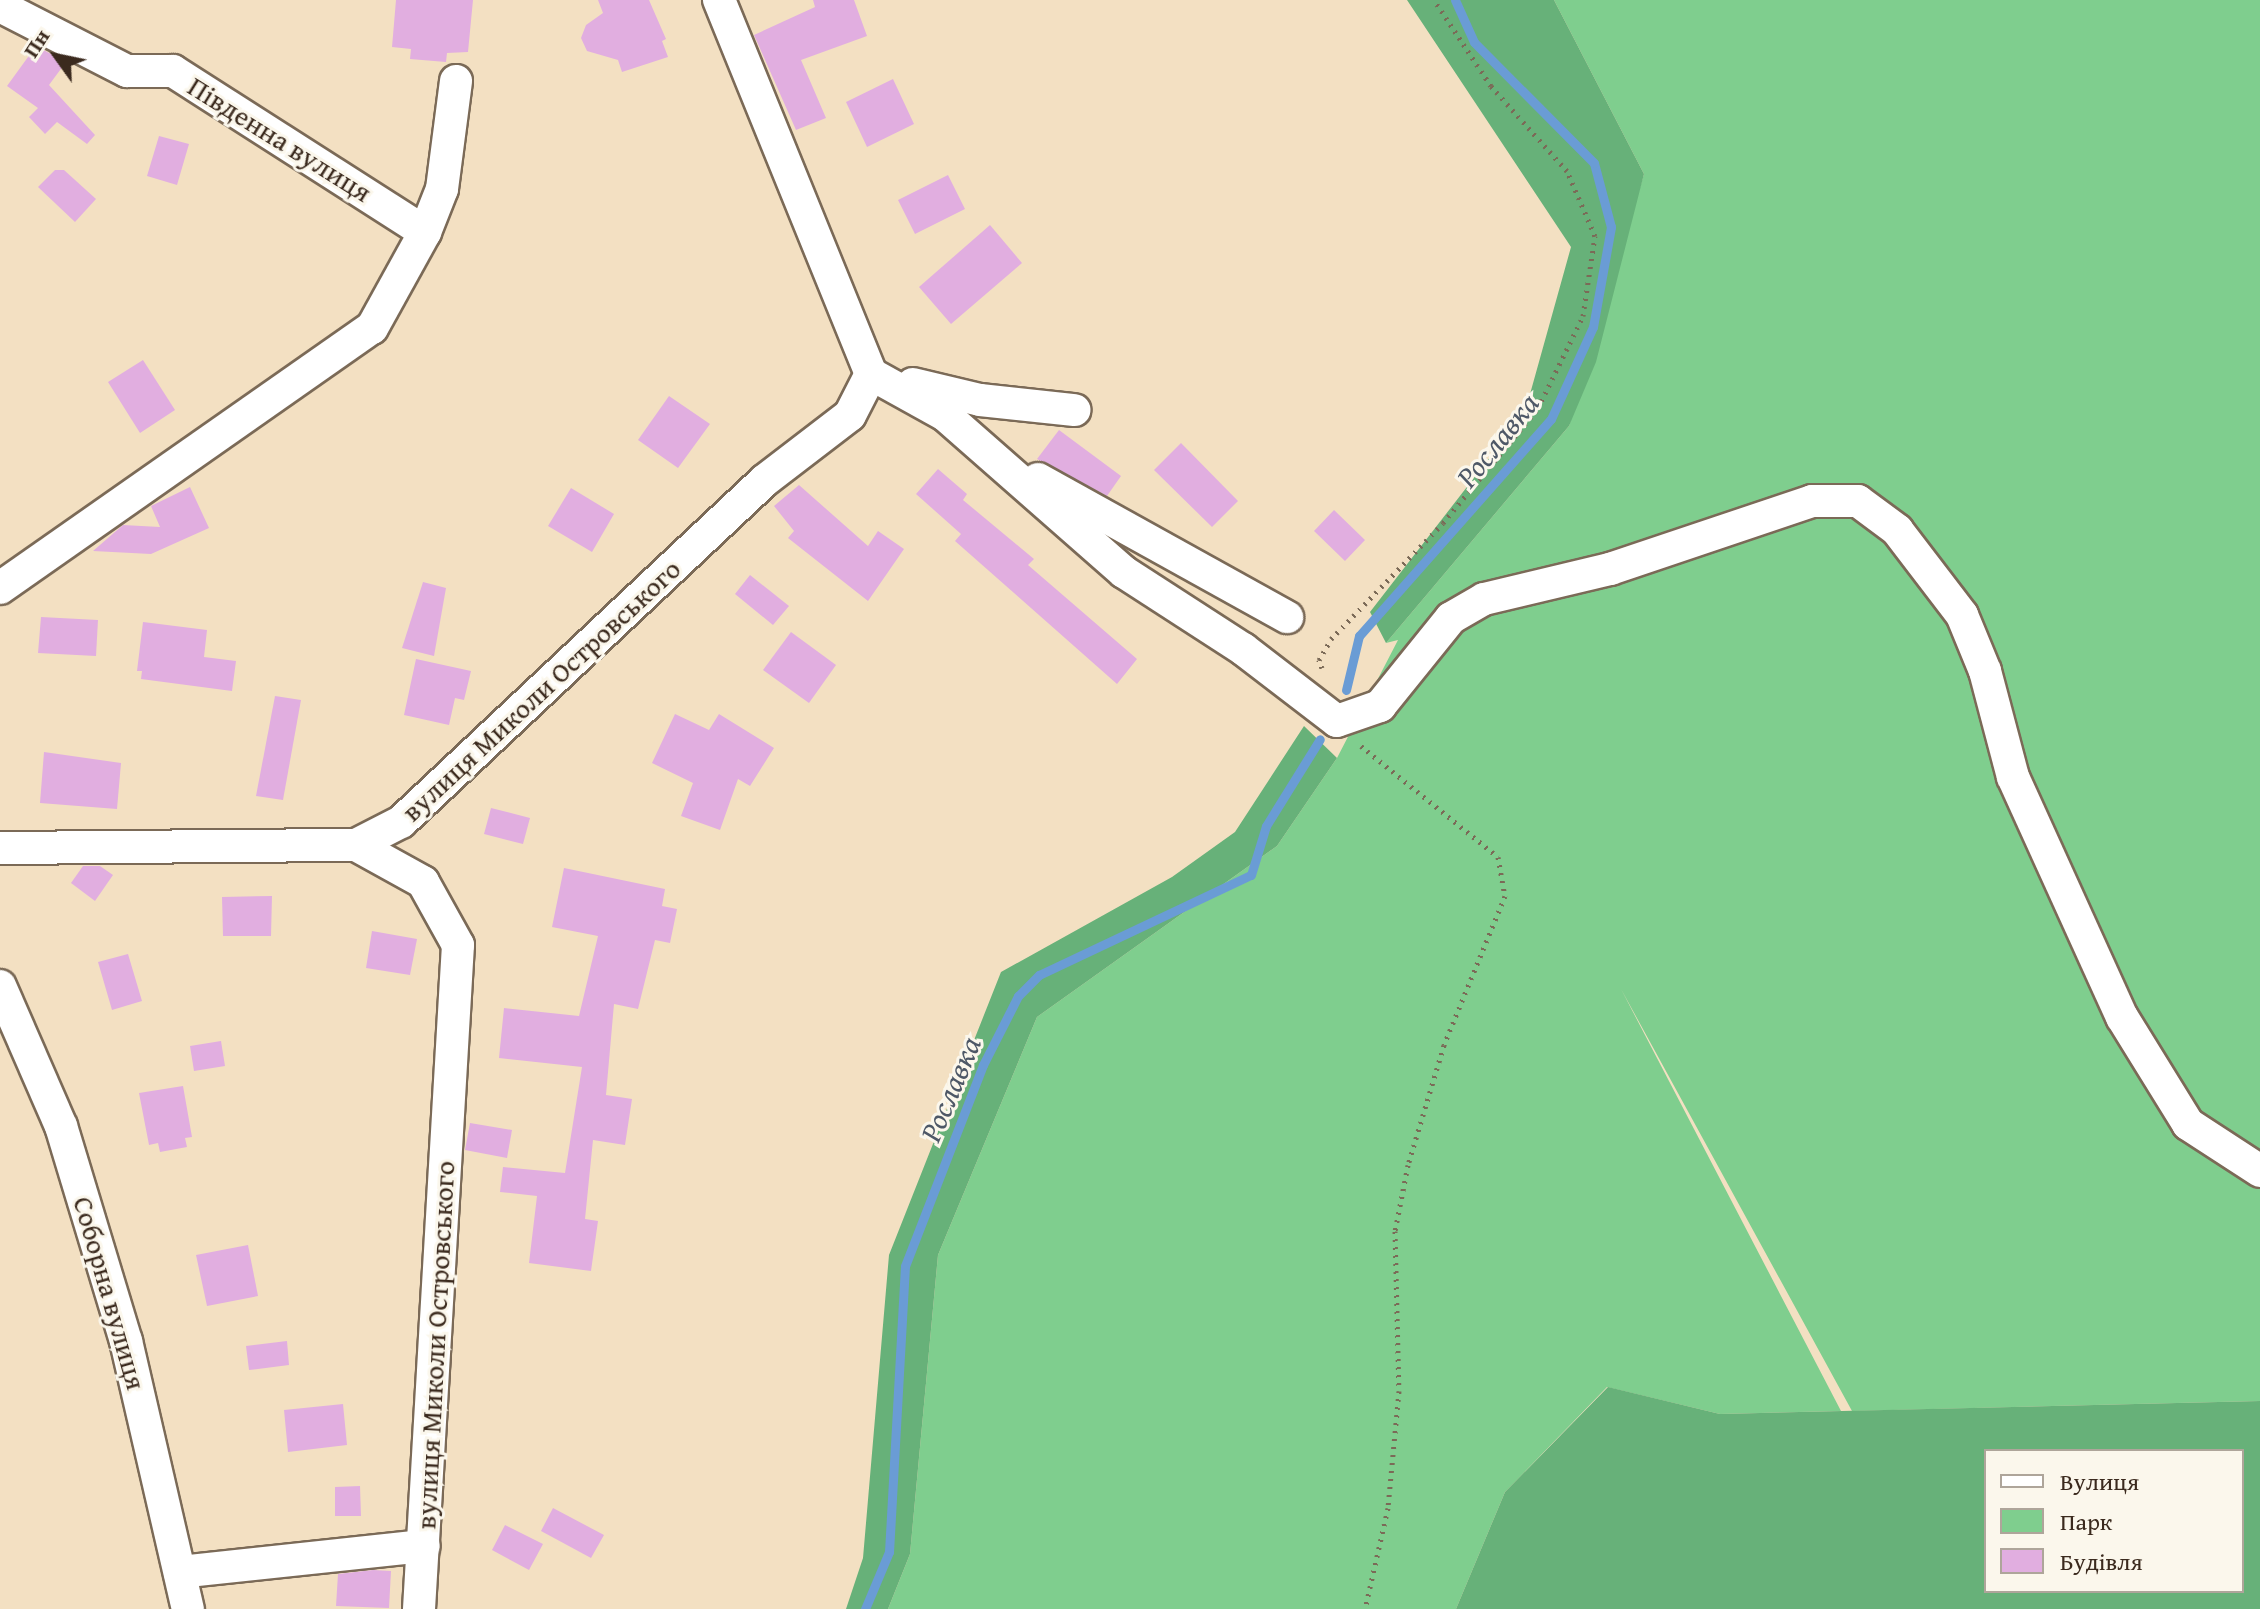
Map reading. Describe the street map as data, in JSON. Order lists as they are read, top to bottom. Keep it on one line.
{"streets":{"street":["Південна вулиця","вулиця Миколи Островського","Соборна вулиця"]},"water":["Рославка"],"legend":["Вулиця","Парк","Будівля"],"north":"top left"}
